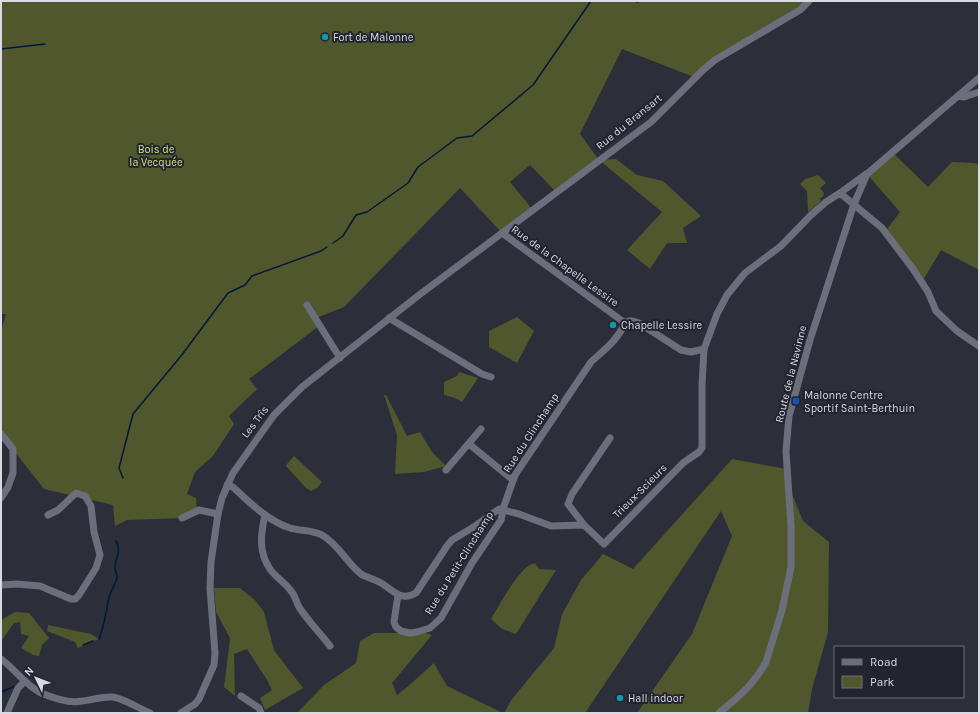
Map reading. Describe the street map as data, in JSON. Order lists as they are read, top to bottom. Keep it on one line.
{"streets":{"street":["Rue du Bransart","Rue de la Chapelle Lessire","Route de la Navinne","Les Trîs","Rue du Clinchamp","Trieux-Scieurs","Rue du Petit-Clinchamp"]},"crossings":[["Rue du Bransart","Rue de la Chapelle Lessire"],["Rue du Bransart","Les Trîs"],["Rue de la Chapelle Lessire","Les Trîs"],["Rue de la Chapelle Lessire","Rue du Clinchamp"],["Rue de la Chapelle Lessire","Trieux-Scieurs"],["Rue du Clinchamp","Rue du Petit-Clinchamp"]],"parks":["Bois de la Vecquée"],"places":{"other":["Fort de Malonne","Chapelle Lessire","Hall indoor"],"transit":["Malonne Centre Sportif Saint-Berthuin"]},"legend":["Road","Park"],"north":"top left"}
